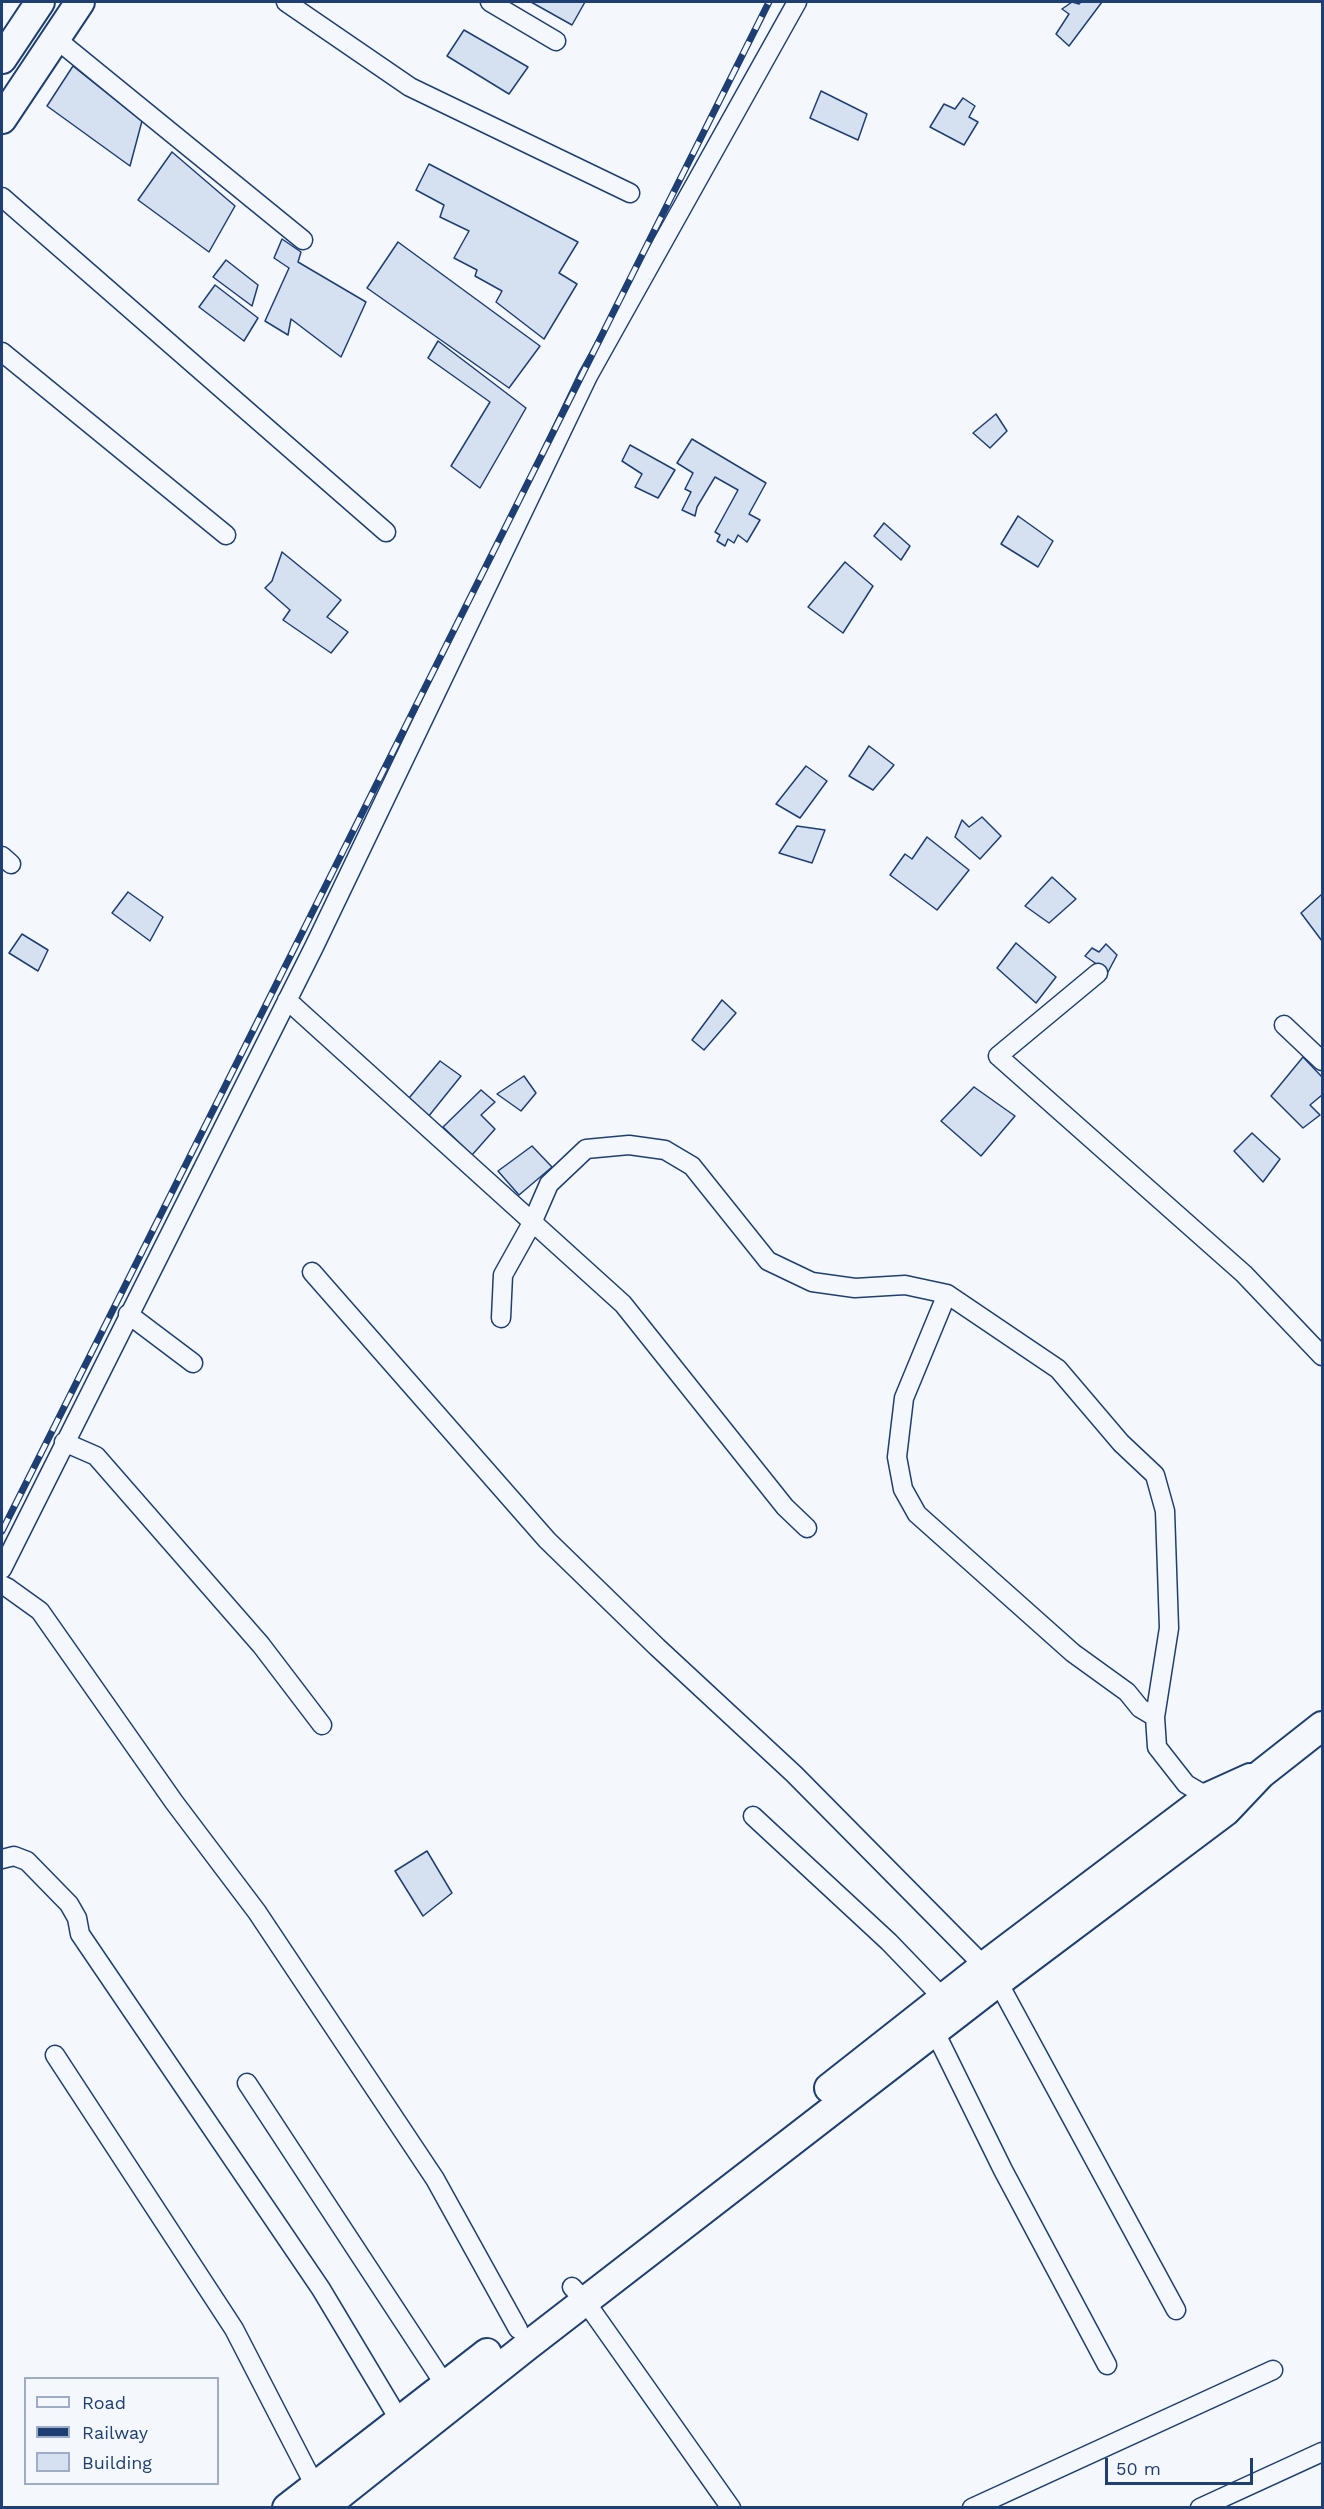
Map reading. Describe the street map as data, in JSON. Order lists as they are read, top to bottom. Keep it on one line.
{"legend":["Road","Railway","Building"],"scale_bar":"50 m"}
